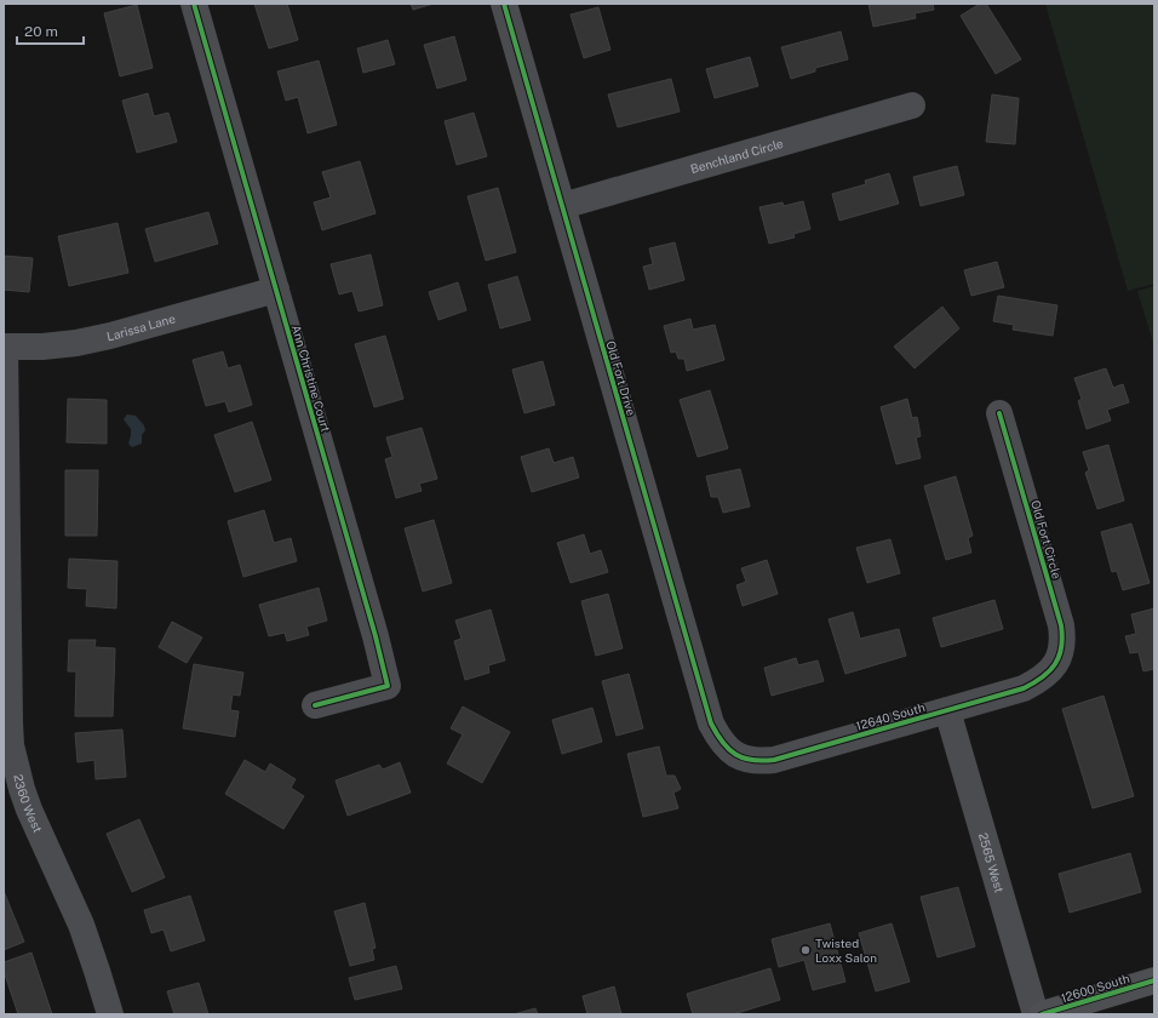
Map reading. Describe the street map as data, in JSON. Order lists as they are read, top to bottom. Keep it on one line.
{"streets":{"main road":["12600 South"],"street":["Benchland Circle","Larissa Lane","Ann Christine Court","Old Fort Drive","Old Fort Circle","12640 South","2360 West","2565 West"]},"crossings":[["Benchland Circle","Old Fort Drive"],["Larissa Lane","Ann Christine Court"],["Larissa Lane","2360 West"],["Old Fort Drive","12640 South"],["Old Fort Circle","12640 South"],["12640 South","2565 West"]],"places":["Twisted Loxx Salon"],"scale_bar":"20 m"}
